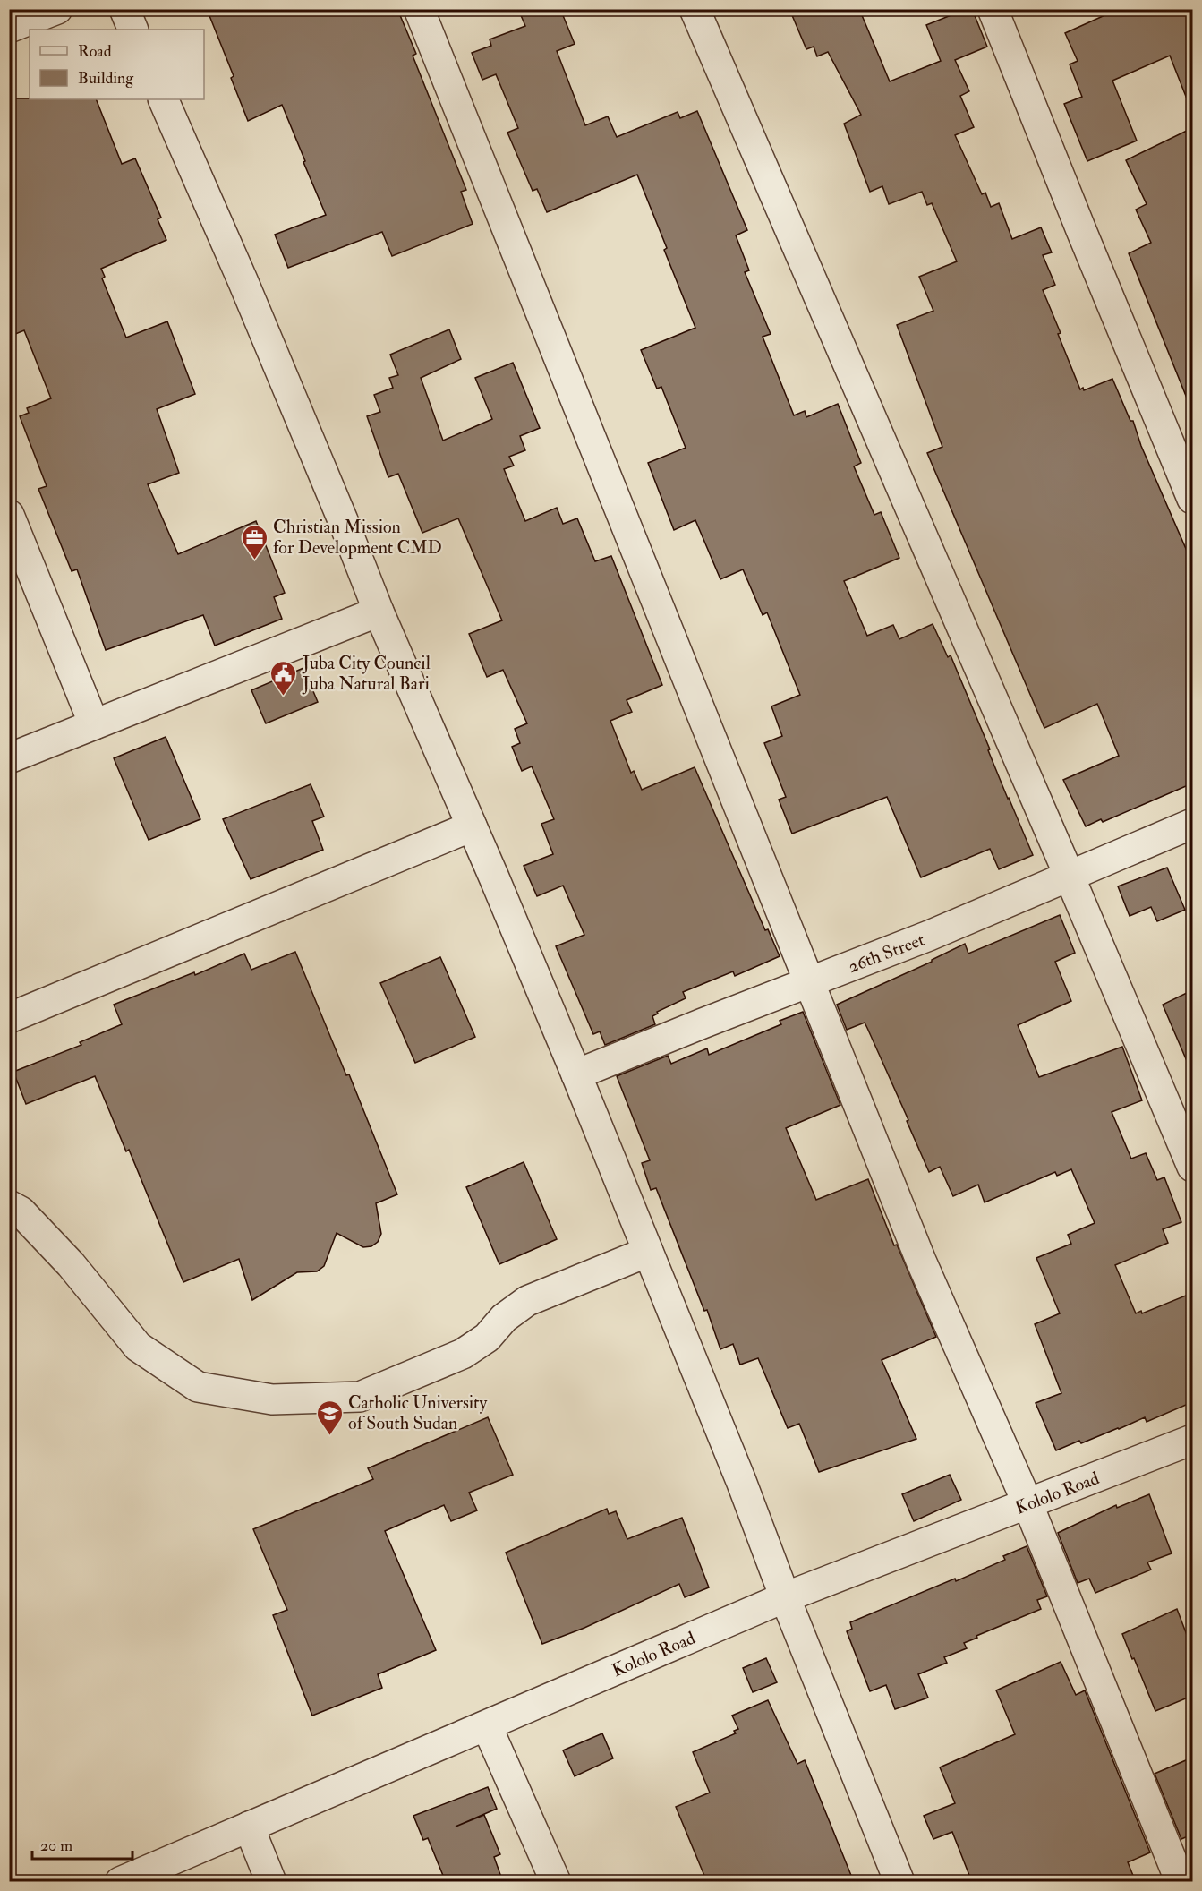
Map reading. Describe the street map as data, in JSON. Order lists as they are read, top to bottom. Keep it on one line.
{"streets":{"street":["26th Street","Kololo Road"]},"places":{"office":["Christian Mission for Development CMD"],"public building":["Juba City Council Juba Natural Bari"],"school or university":["Catholic University of South Sudan"]},"legend":["Road","Building"],"scale_bar":"20 m"}
